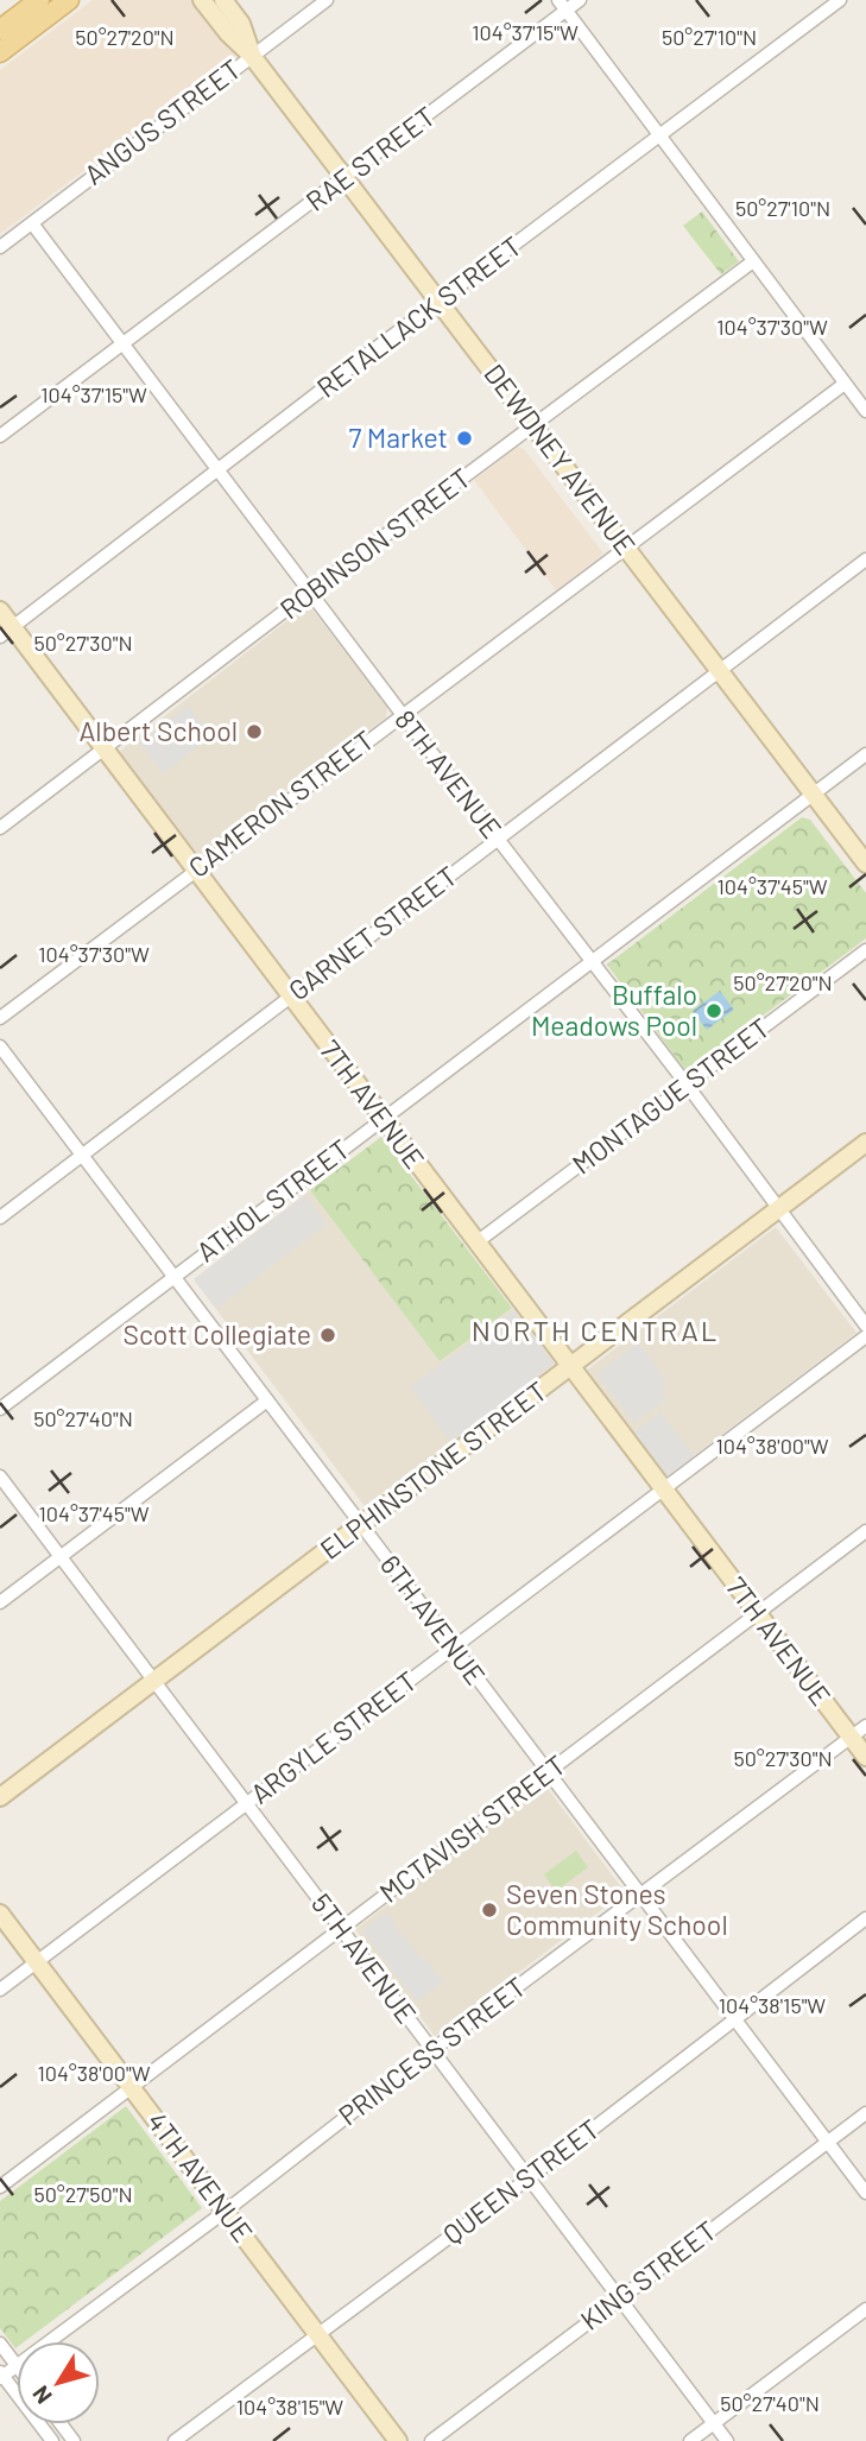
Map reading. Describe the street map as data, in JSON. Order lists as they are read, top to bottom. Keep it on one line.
{"streets":{"street":["ANGUS STREET","RAE STREET","RETALLACK STREET","DEWDNEY AVENUE","ROBINSON STREET","8TH AVENUE","CAMERON STREET","GARNET STREET","MONTAGUE STREET","7TH AVENUE","ATHOL STREET","ELPHINSTONE STREET","6TH AVENUE","ARGYLE STREET","MCTAVISH STREET","5TH AVENUE","PRINCESS STREET","4TH AVENUE","QUEEN STREET","KING STREET"]},"crossings":[["ANGUS STREET","DEWDNEY AVENUE"],["ANGUS STREET","8TH AVENUE"],["RAE STREET","DEWDNEY AVENUE"],["RAE STREET","8TH AVENUE"],["RETALLACK STREET","DEWDNEY AVENUE"],["RETALLACK STREET","8TH AVENUE"],["RETALLACK STREET","7TH AVENUE"],["DEWDNEY AVENUE","ROBINSON STREET"],["DEWDNEY AVENUE","CAMERON STREET"],["DEWDNEY AVENUE","GARNET STREET"],["DEWDNEY AVENUE","ATHOL STREET"],["ROBINSON STREET","8TH AVENUE"],["ROBINSON STREET","7TH AVENUE"],["8TH AVENUE","CAMERON STREET"],["8TH AVENUE","GARNET STREET"],["8TH AVENUE","MONTAGUE STREET"],["8TH AVENUE","ATHOL STREET"],["8TH AVENUE","ELPHINSTONE STREET"],["CAMERON STREET","7TH AVENUE"],["GARNET STREET","7TH AVENUE"],["GARNET STREET","6TH AVENUE"],["MONTAGUE STREET","7TH AVENUE"],["7TH AVENUE","ATHOL STREET"],["7TH AVENUE","ELPHINSTONE STREET"],["7TH AVENUE","ARGYLE STREET"],["7TH AVENUE","MCTAVISH STREET"],["7TH AVENUE","PRINCESS STREET"],["ATHOL STREET","6TH AVENUE"],["ELPHINSTONE STREET","6TH AVENUE"],["ELPHINSTONE STREET","5TH AVENUE"],["6TH AVENUE","ARGYLE STREET"],["6TH AVENUE","MCTAVISH STREET"],["6TH AVENUE","PRINCESS STREET"],["6TH AVENUE","QUEEN STREET"],["6TH AVENUE","KING STREET"],["ARGYLE STREET","5TH AVENUE"],["ARGYLE STREET","4TH AVENUE"],["MCTAVISH STREET","5TH AVENUE"],["MCTAVISH STREET","4TH AVENUE"],["5TH AVENUE","PRINCESS STREET"],["5TH AVENUE","QUEEN STREET"],["5TH AVENUE","KING STREET"],["PRINCESS STREET","4TH AVENUE"],["4TH AVENUE","QUEEN STREET"]],"districts":["NORTH CENTRAL"],"places":["7 Market","Albert School","Buffalo Meadows Pool","Scott Collegiate","Seven Stones Community School"],"north":"bottom left","coordinates":["104°37'15\"W","50°27'20\"N","50°27'10\"N","104°37'30\"W","50°27'30\"N","104°37'45\"W","50°27'40\"N","104°38'00\"W","104°38'15\"W","50°27'50\"N"]}
